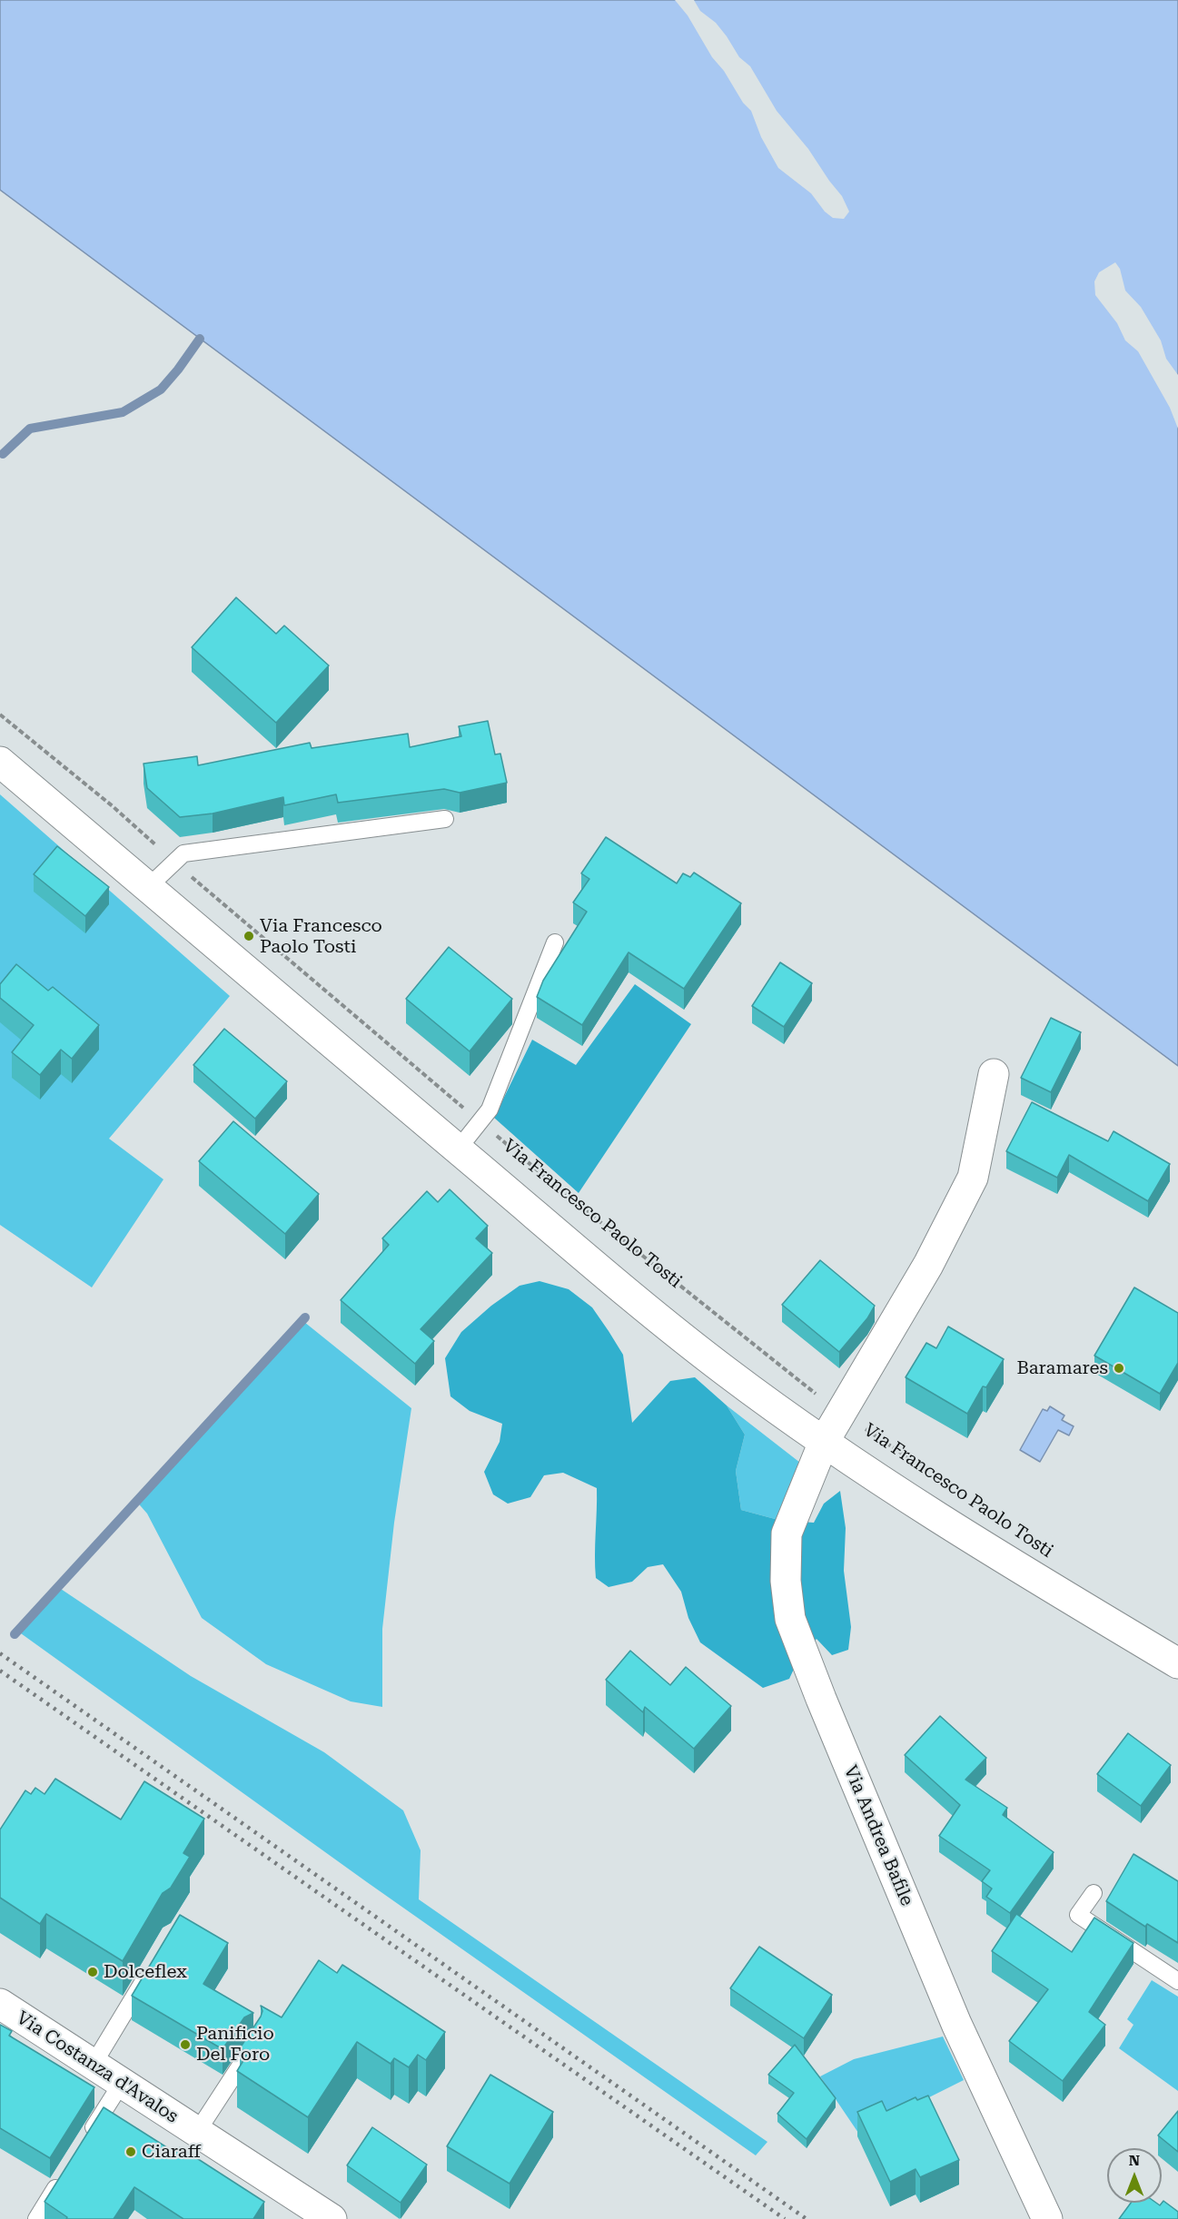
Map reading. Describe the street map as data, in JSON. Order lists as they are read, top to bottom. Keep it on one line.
{"streets":{"street":["Via Francesco Paolo Tosti","Via Andrea Bafile","Via Costanza d'Avalos"]},"crossings":[["Via Francesco Paolo Tosti","Via Andrea Bafile"]],"places":["Via Francesco Paolo Tosti","Baramares","Dolceflex","Panificio Del Foro","Ciaraff"],"north":"top"}
